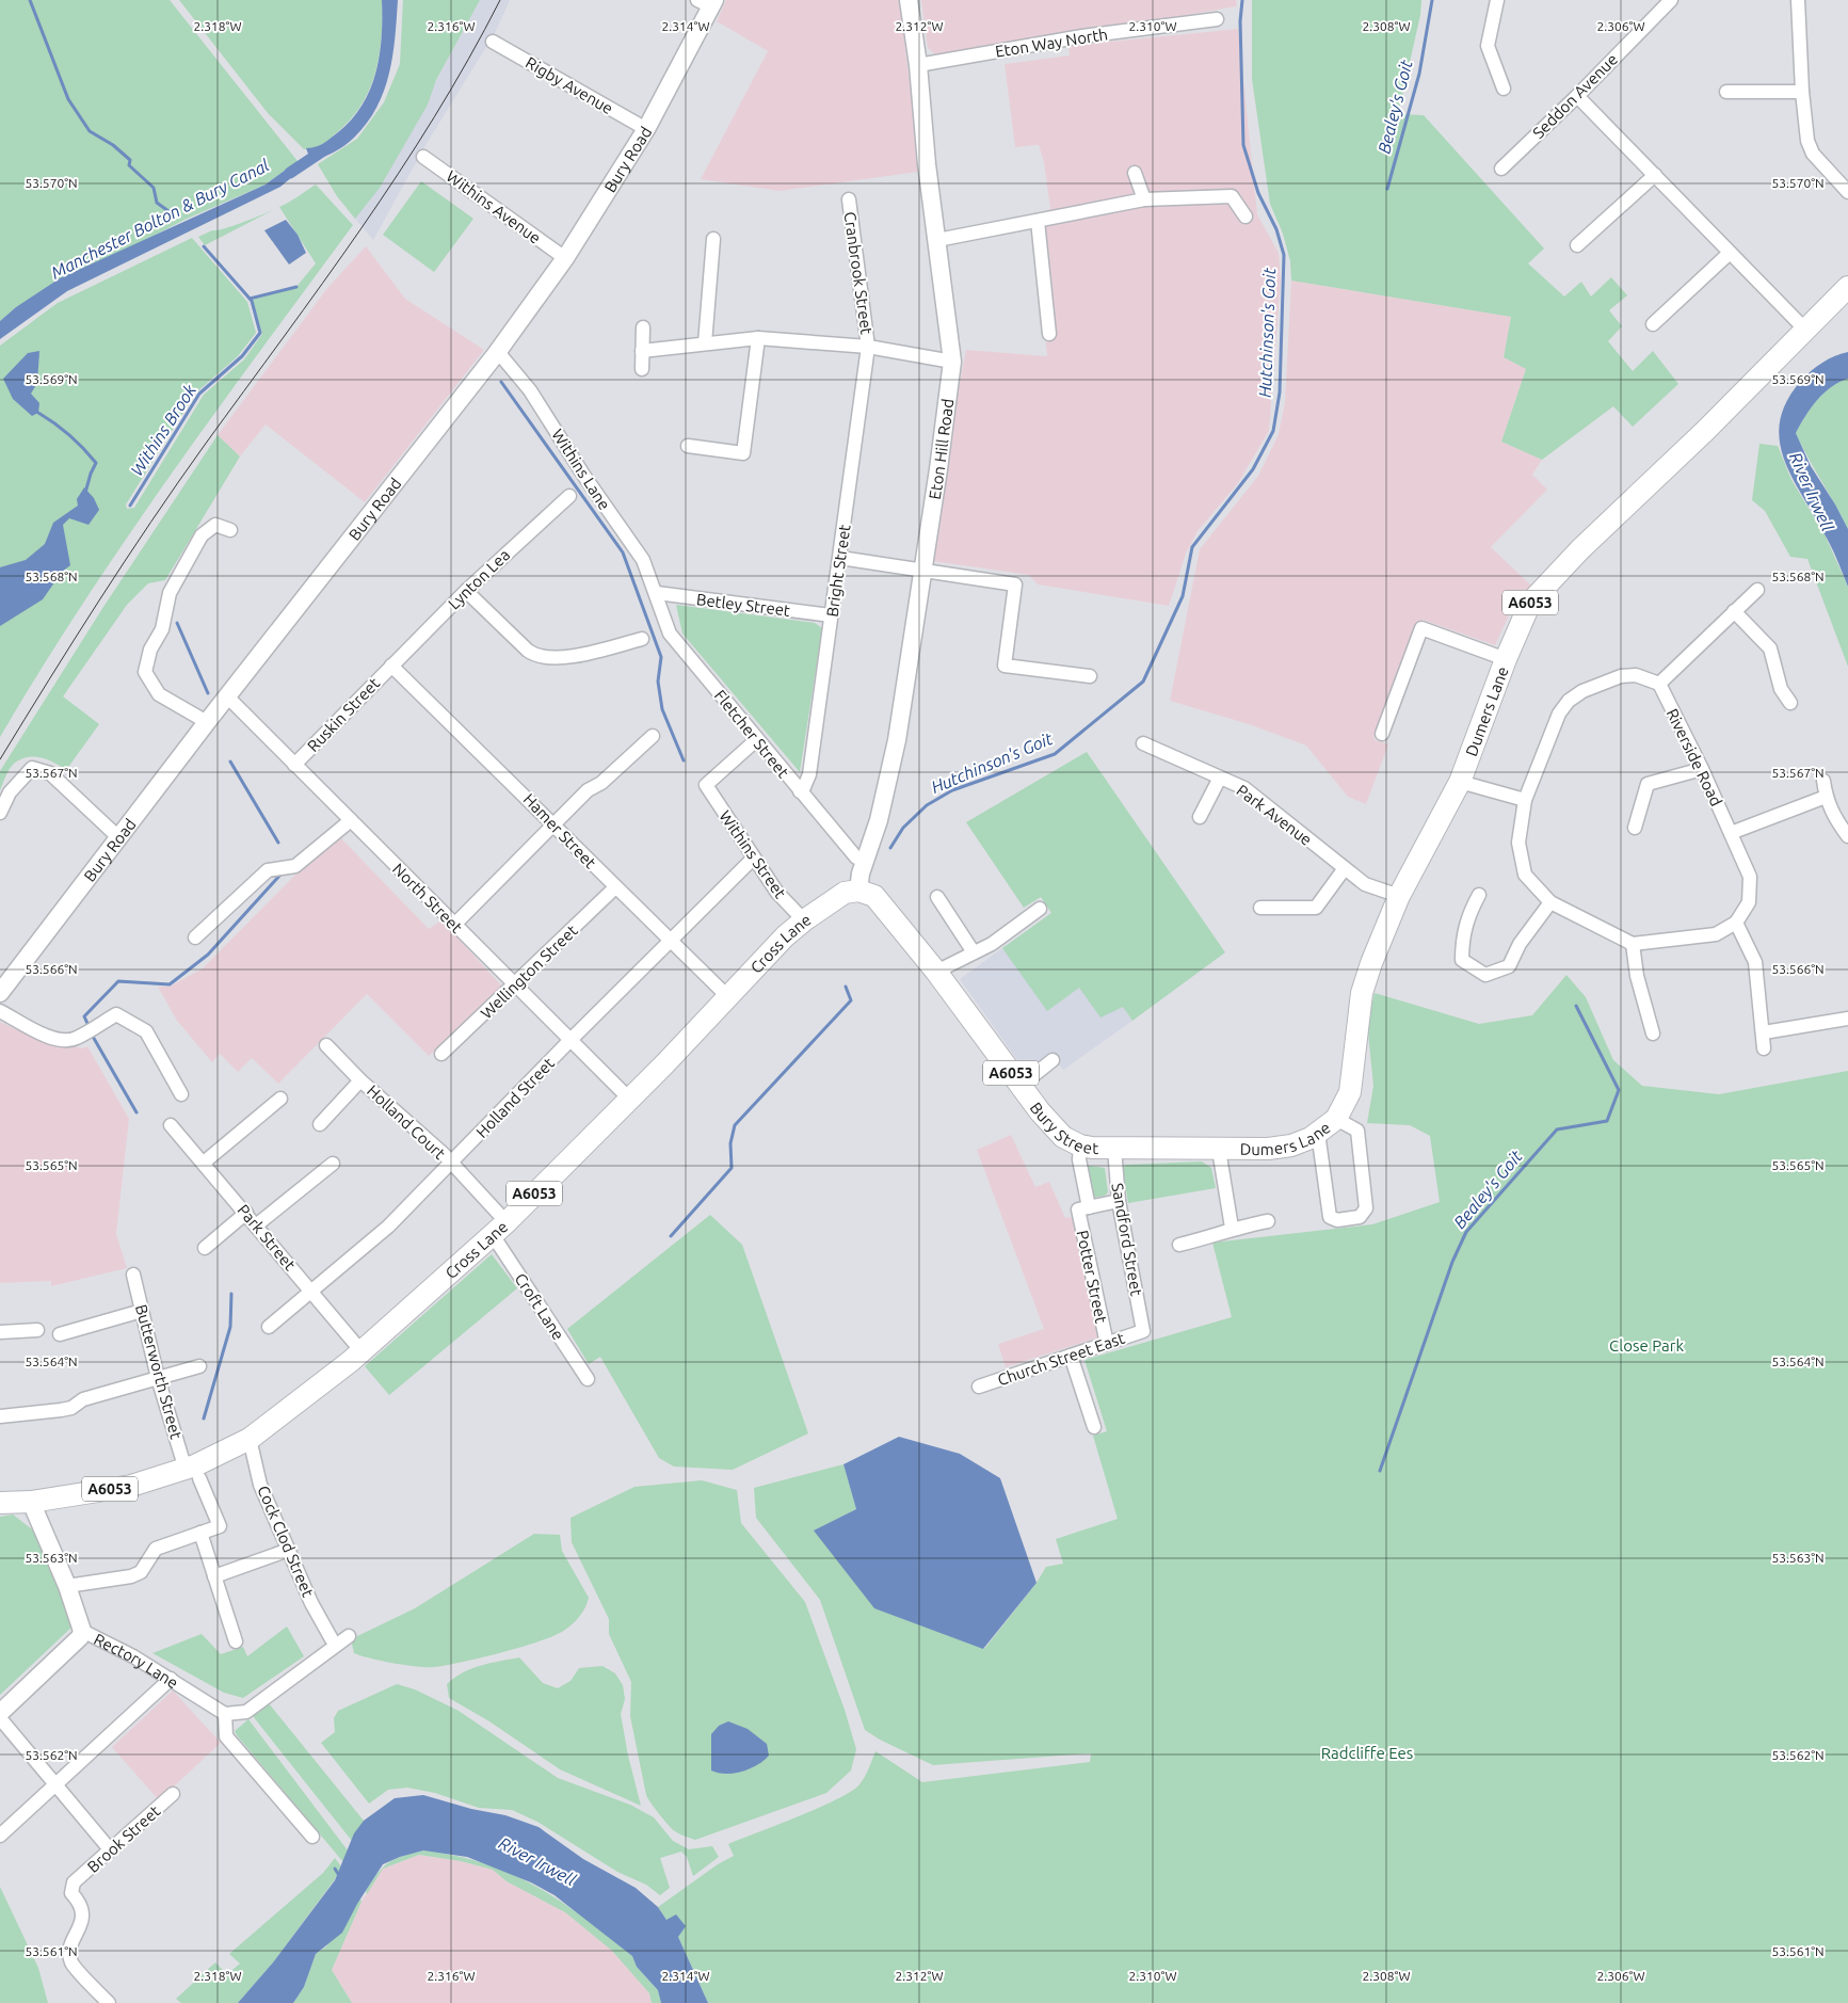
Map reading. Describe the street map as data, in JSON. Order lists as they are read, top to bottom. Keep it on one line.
{"streets":{"main road":["A6053","Dumers Lane","Cross Lane","Bury Street"],"street":["Eton Way North","Rigby Avenue","Seddon Avenue","Bury Road","Withins Avenue","Cranbrook Street","Eton Hill Road","Withins Lane","Bright Street","Lynton Lea","Betley Street","Ruskin Street","Fletcher Street","Riverside Road","Park Avenue","Hamer Street","Withins Street","North Street","Wellington Street","Holland Street","Holland Court","Park Street","Sandford Street","Potter Street","Croft Lane","Church Street East","Butterworth Street","Cock Clod Street","Rectory Lane","Brook Street"]},"crossings":[["Eton Way North","Eton Hill Road"],["Rigby Avenue","Bury Road"],["Bury Road","Withins Avenue"],["Bury Road","Withins Lane"],["Bury Road","North Street"],["Cranbrook Street","Bright Street"],["Eton Hill Road","Fletcher Street"],["Eton Hill Road","Cross Lane"],["Eton Hill Road","Bury Street"],["Withins Lane","Betley Street"],["Withins Lane","Fletcher Street"],["Bright Street","Betley Street"],["Bright Street","Fletcher Street"],["Lynton Lea","Ruskin Street"],["Lynton Lea","Hamer Street"],["A6053","Cross Lane"],["A6053","Butterworth Street"],["A6053","Rectory Lane"],["Betley Street","Fletcher Street"],["Dumers Lane","Park Avenue"],["Dumers Lane","Bury Street"],["Ruskin Street","Hamer Street"],["Ruskin Street","North Street"],["Fletcher Street","Withins Street"],["Hamer Street","Cross Lane"],["Hamer Street","Wellington Street"],["Hamer Street","Holland Street"],["Withins Street","Cross Lane"],["Withins Street","Holland Street"],["North Street","Cross Lane"],["North Street","Wellington Street"],["North Street","Holland Street"],["Cross Lane","Holland Court"],["Cross Lane","Bury Street"],["Cross Lane","Park Street"],["Cross Lane","Croft Lane"],["Cross Lane","Butterworth Street"],["Cross Lane","Cock Clod Street"],["Holland Street","Holland Court"],["Holland Street","Park Street"],["Holland Court","Croft Lane"],["Bury Street","Sandford Street"],["Bury Street","Potter Street"],["Sandford Street","Church Street East"],["Potter Street","Church Street East"]],"water":["Bealey's Goit","Manchester Bolton & Bury Canal","Hutchinson's Goit","Withins Brook","River Irwell"],"parks":["Close Park","Radcliffe Ees"],"coordinates":["2.318°W","2.316°W","2.314°W","2.312°W","2.310°W","2.308°W","2.306°W","53.570°N","53.569°N","53.568°N","53.567°N","53.566°N","53.565°N","53.564°N","53.563°N","53.562°N","53.561°N"]}
